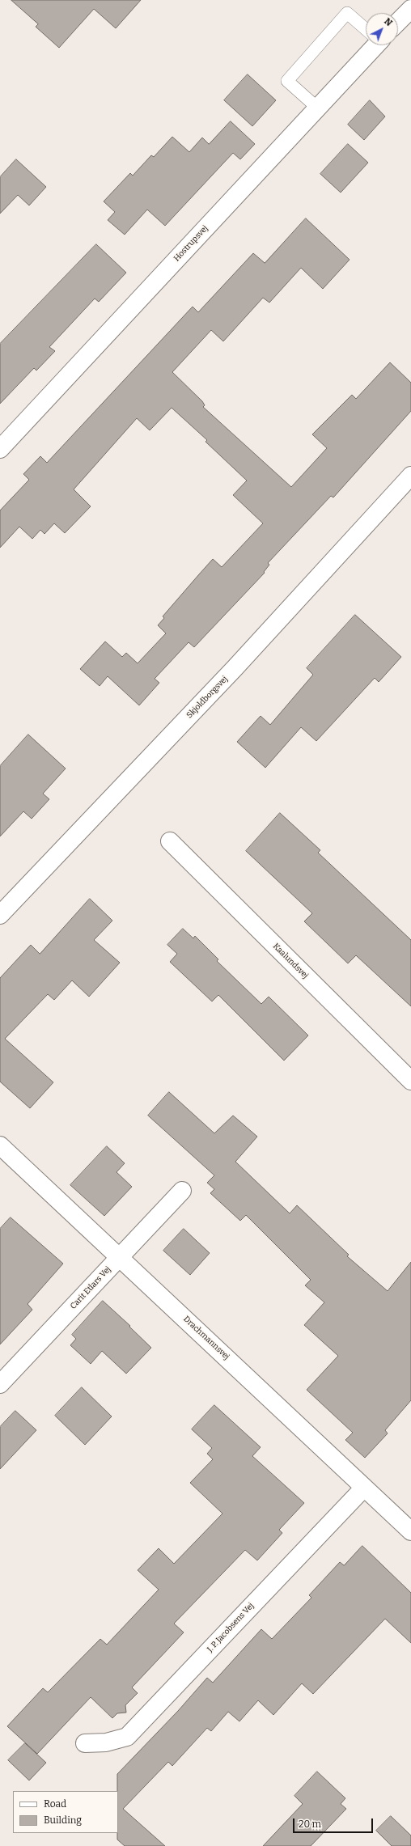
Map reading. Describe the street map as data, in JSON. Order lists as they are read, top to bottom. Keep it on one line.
{"streets":{"street":["Hostrupsvej","Skjoldborgsvej","Kaalundsvej","Carit Etlars Vej","Drachmannsvej","J. P. Jacobsens Vej"]},"crossings":[["Carit Etlars Vej","Drachmannsvej"],["Drachmannsvej","J. P. Jacobsens Vej"]],"legend":["Road","Building"],"scale_bar":"20 m","north":"top right"}
